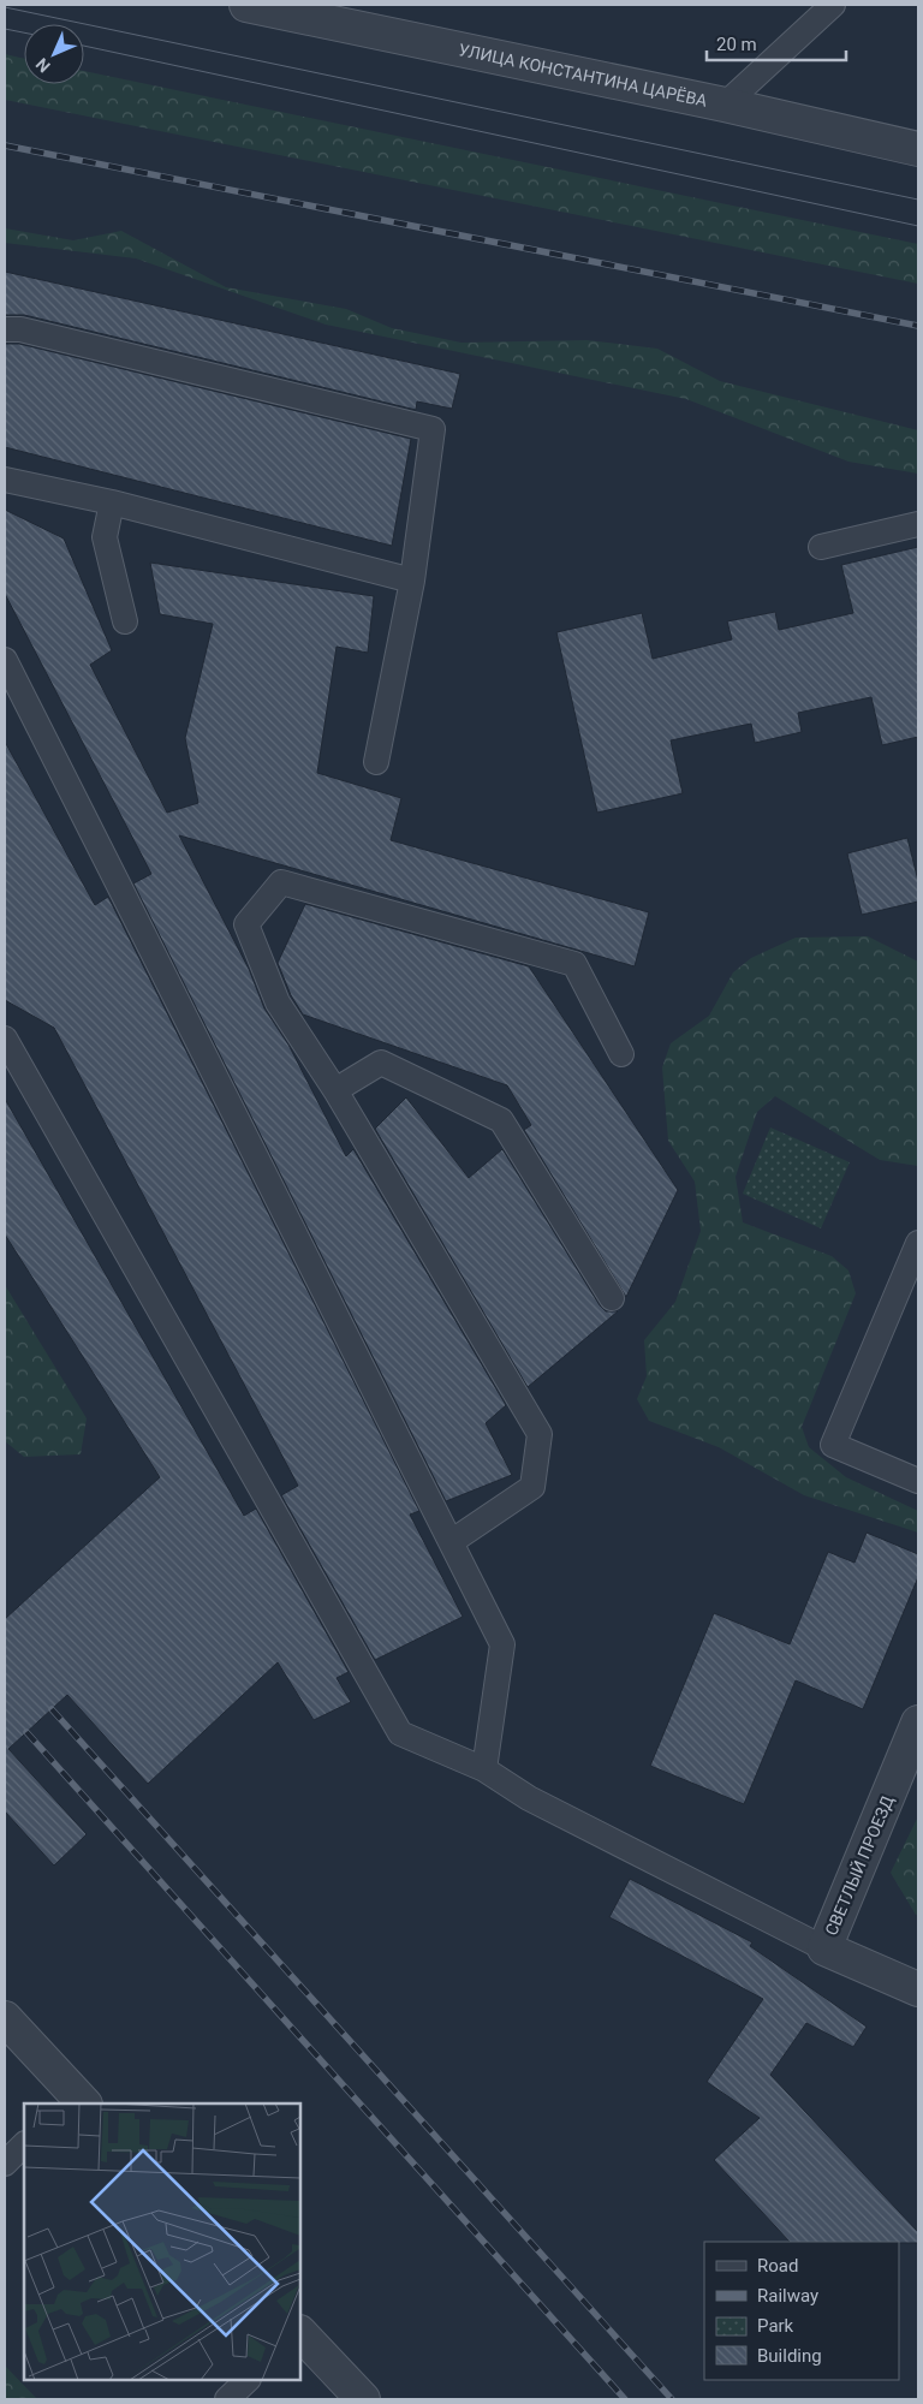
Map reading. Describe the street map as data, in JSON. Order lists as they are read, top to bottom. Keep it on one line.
{"streets":{"street":["УЛИЦА КОНСТАНТИНА ЦАРЁВА","СВЕТЛЫЙ ПРОЕЗД"]},"legend":["Road","Railway","Park","Building"],"scale_bar":"20 m","north":"bottom left"}
